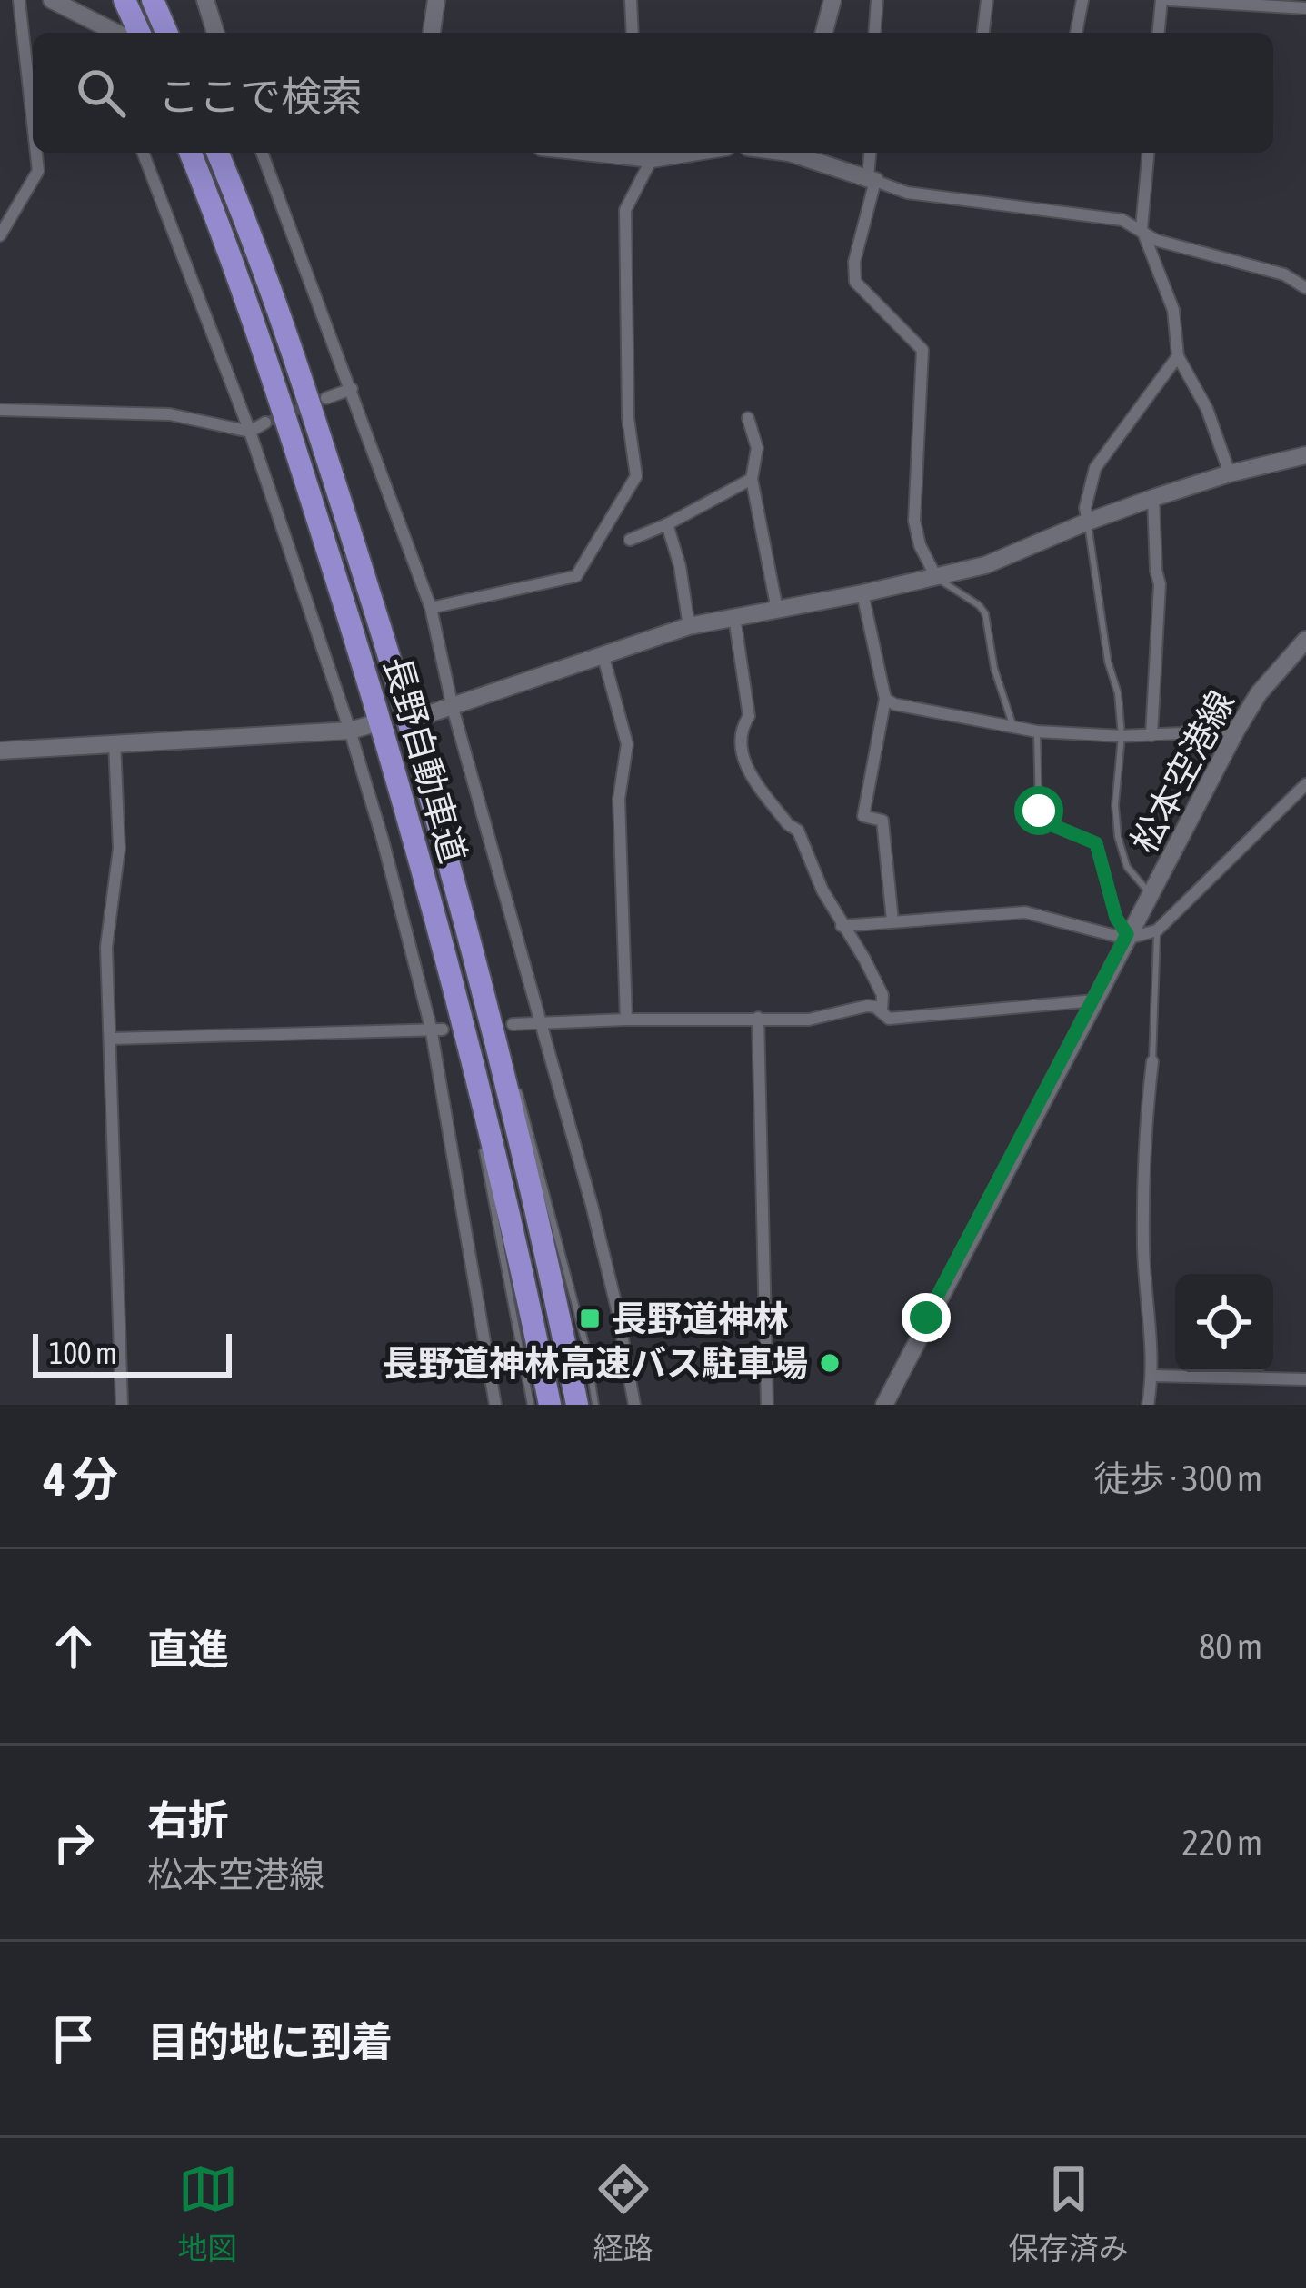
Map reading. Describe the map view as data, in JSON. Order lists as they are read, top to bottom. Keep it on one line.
{"streets":{"highway":["長野自動車道"],"street":["松本空港線"]},"places":{"transit":["長野道神林"],"other":["長野道神林高速バス駐車場"]},"scale_bar":"100 m","page":{"search":"ここで検索","scale":"100 m","heading":["4 分","徒歩 · 300 m"],"list":[["直進","80 m"],["右折","松本空港線","220 m"],"目的地に到着"],"nav":["地図","経路","保存済み"]}}
